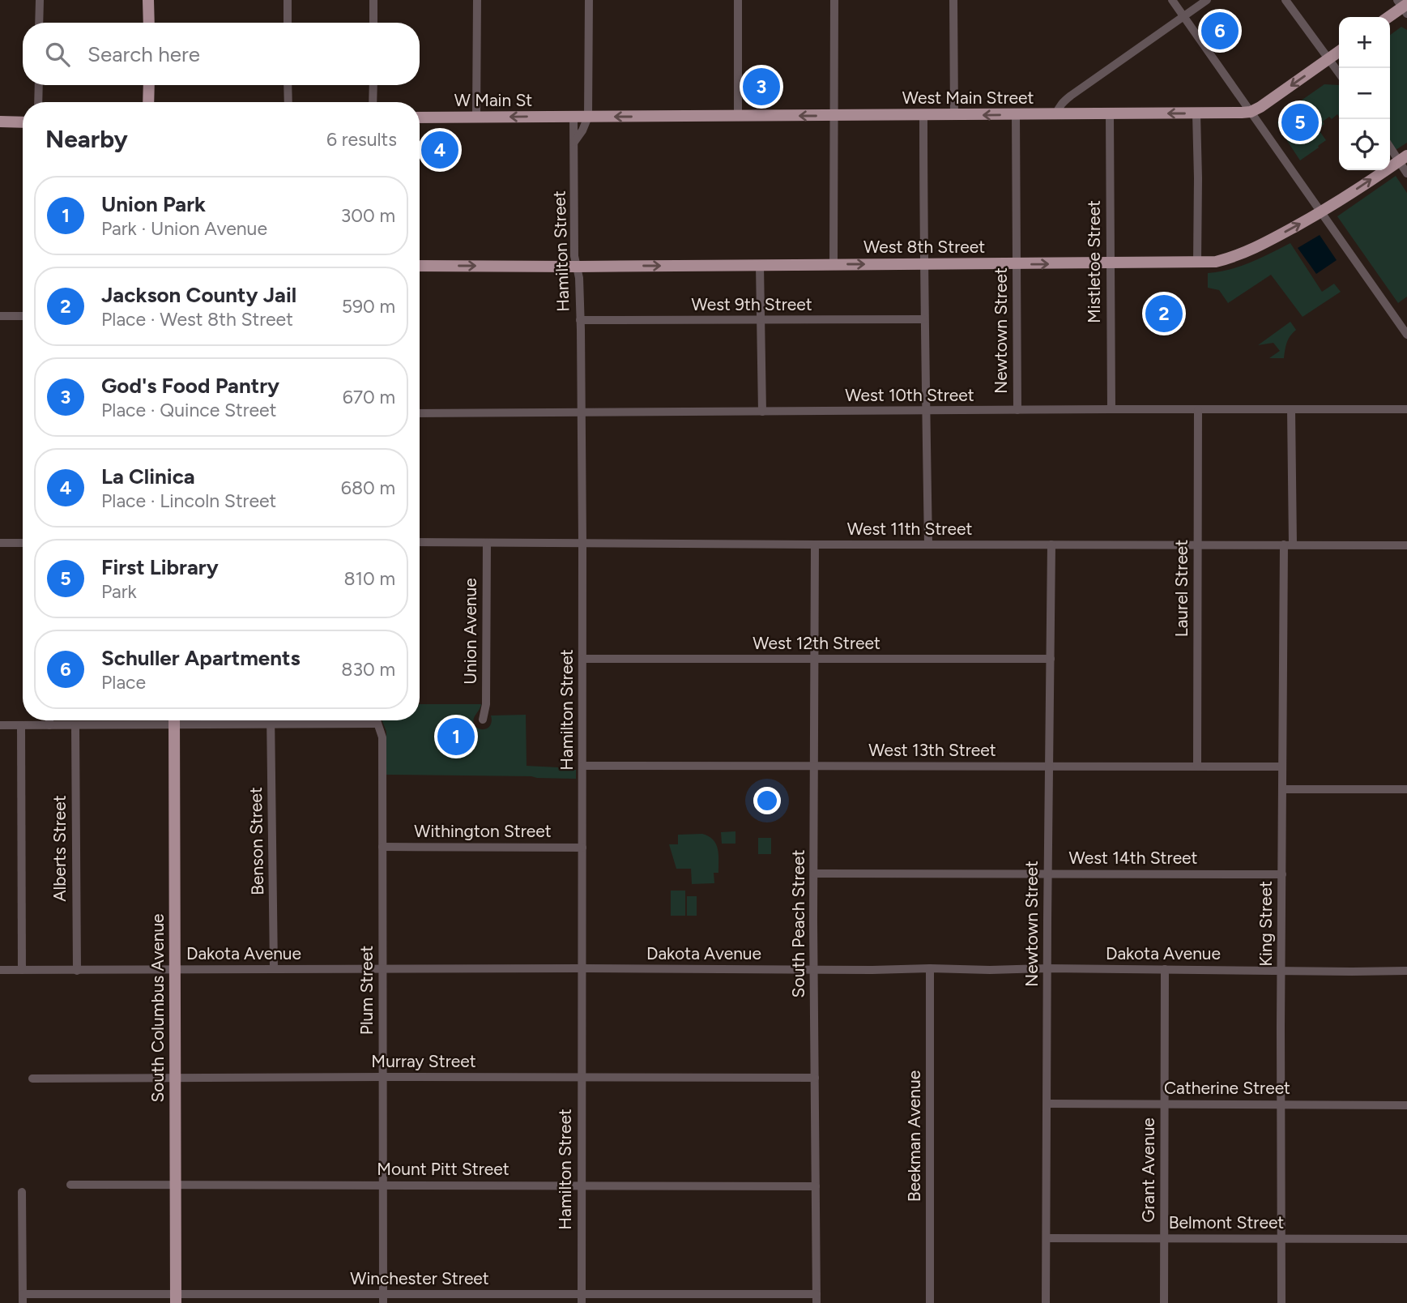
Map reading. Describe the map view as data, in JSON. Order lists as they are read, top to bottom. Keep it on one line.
{"streets":{"main road":["West Main Street","W Main St","West 8th Street","South Columbus Avenue"],"street":["Hamilton Street","Mistletoe Street","West 9th Street","Newtown Street","West 10th Street","West 11th Street","Laurel Street","Union Avenue","West 12th Street","West 13th Street","Withington Street","Benson Street","Alberts Street","West 14th Street","South Peach Street","King Street","Dakota Avenue","Plum Street","Murray Street","Catherine Street","Beekman Avenue","Mount Pitt Street","Grant Avenue","Belmont Street","Winchester Street"]},"crossings":[["West Main Street","W Main St"],["West Main Street","Hamilton Street"],["West Main Street","Mistletoe Street"],["West Main Street","Newtown Street"],["W Main St","Hamilton Street"],["West 8th Street","Hamilton Street"],["West 8th Street","Mistletoe Street"],["West 8th Street","Newtown Street"],["Hamilton Street","West 9th Street"],["Hamilton Street","West 10th Street"],["Hamilton Street","West 11th Street"],["Hamilton Street","West 12th Street"],["Hamilton Street","West 13th Street"],["Hamilton Street","Withington Street"],["Hamilton Street","Dakota Avenue"],["Hamilton Street","Murray Street"],["Hamilton Street","Mount Pitt Street"],["Hamilton Street","Winchester Street"],["Mistletoe Street","West 10th Street"],["Newtown Street","West 10th Street"],["Newtown Street","West 11th Street"],["Newtown Street","West 12th Street"],["Newtown Street","West 13th Street"],["Newtown Street","West 14th Street"],["Newtown Street","Dakota Avenue"],["Newtown Street","Catherine Street"],["Newtown Street","Belmont Street"],["West 10th Street","Laurel Street"],["West 10th Street","King Street"],["West 11th Street","Laurel Street"],["West 11th Street","Union Avenue"],["West 11th Street","South Peach Street"],["West 11th Street","King Street"],["Laurel Street","West 13th Street"],["West 12th Street","South Peach Street"],["West 13th Street","South Peach Street"],["West 13th Street","King Street"],["Withington Street","Plum Street"],["Benson Street","Dakota Avenue"],["Alberts Street","Dakota Avenue"],["West 14th Street","South Peach Street"],["West 14th Street","King Street"],["South Peach Street","Dakota Avenue"],["South Peach Street","Murray Street"],["South Peach Street","Mount Pitt Street"],["South Peach Street","Winchester Street"],["King Street","Dakota Avenue"],["King Street","Catherine Street"],["King Street","Belmont Street"],["Dakota Avenue","Plum Street"],["Dakota Avenue","South Columbus Avenue"],["Dakota Avenue","Beekman Avenue"],["Dakota Avenue","Grant Avenue"],["Plum Street","Murray Street"],["Plum Street","Mount Pitt Street"],["Plum Street","Winchester Street"],["South Columbus Avenue","Murray Street"],["South Columbus Avenue","Mount Pitt Street"],["South Columbus Avenue","Winchester Street"],["Catherine Street","Grant Avenue"],["Grant Avenue","Belmont Street"]],"one_way":["West Main Street","W Main St","West 8th Street"],"page":{"pins":["6","3","5","4","2","1"],"map_buttons":["+","−"],"search":"Search here","heading":["Nearby","6 results"],"list":[{"mark":"1","name":"Union Park","note":"Park · Union Avenue","value":"300 m"},{"mark":"2","name":"Jackson County Jail","note":"Place · West 8th Street","value":"590 m"},{"mark":"3","name":"God's Food Pantry","note":"Place · Quince Street","value":"670 m"},{"mark":"4","name":"La Clinica","note":"Place · Lincoln Street","value":"680 m"},{"mark":"5","name":"First Library","note":"Park","value":"810 m"},{"mark":"6","name":"Schuller Apartments","note":"Place","value":"830 m"}]}}
